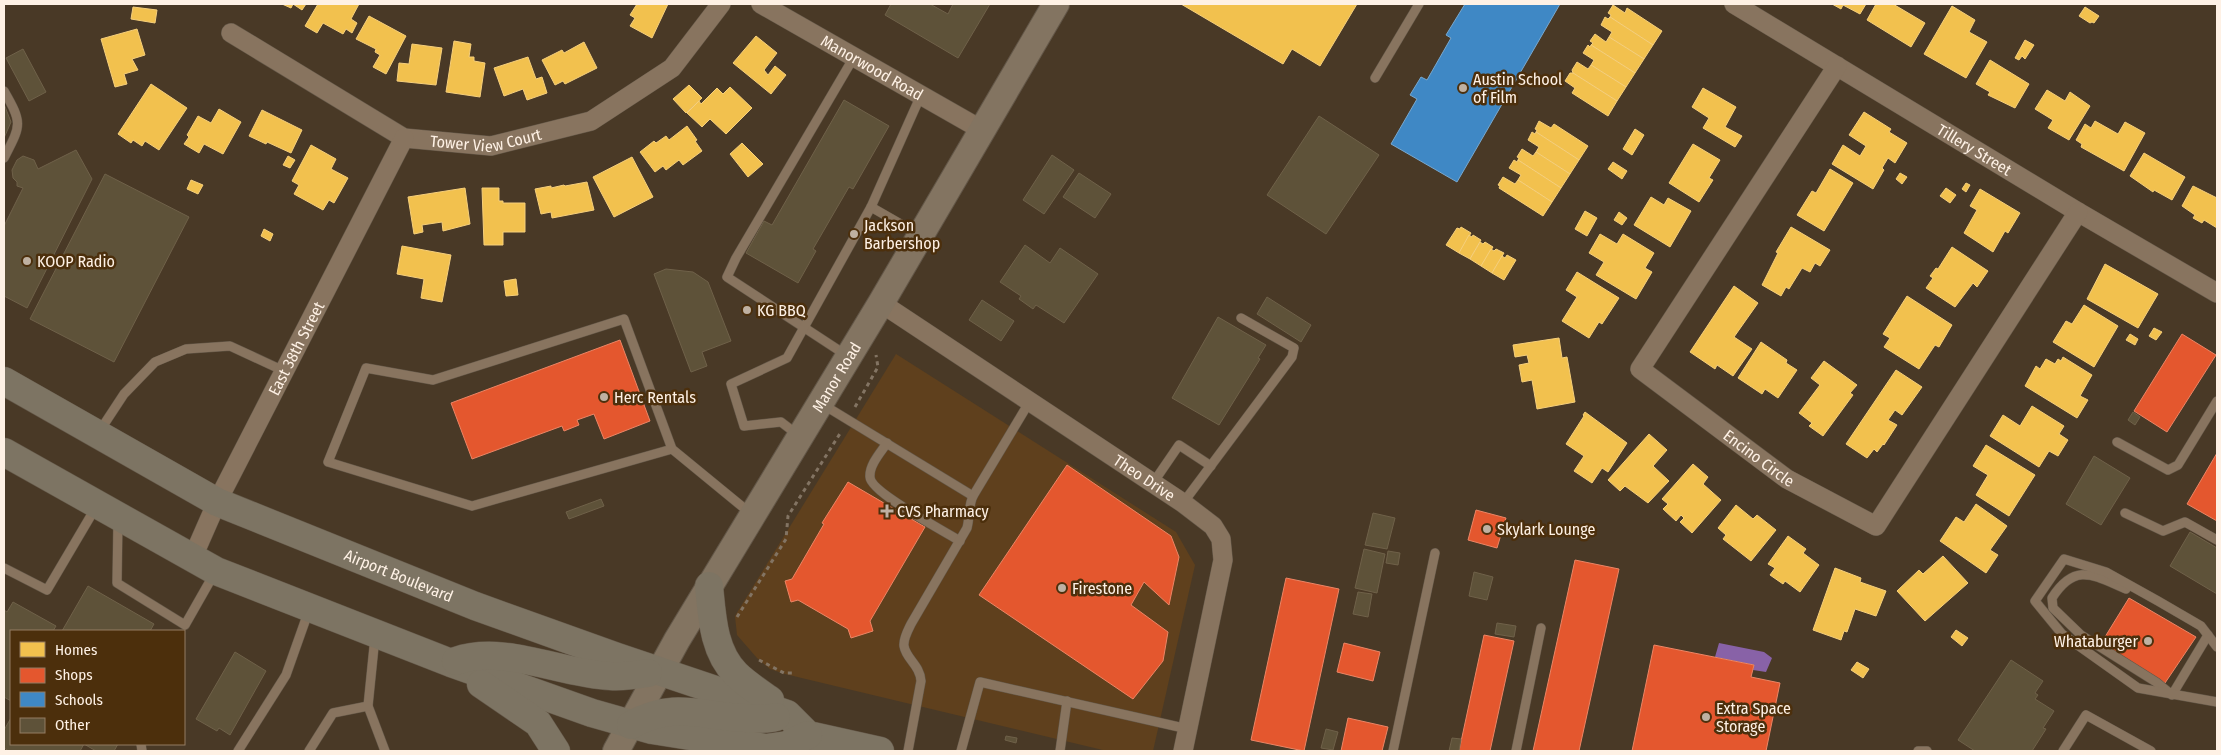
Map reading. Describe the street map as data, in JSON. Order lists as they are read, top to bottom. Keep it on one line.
{"streets":{"main road":["Manor Road","Airport Boulevard"],"street":["Manorwood Road","Tower View Court","Tillery Street","East 38th Street","Encino Circle","Theo Drive"]},"crossings":[["Manorwood Road","Manor Road"],["Tower View Court","East 38th Street"],["Tillery Street","Encino Circle"],["East 38th Street","Airport Boulevard"],["Manor Road","Theo Drive"],["Manor Road","Airport Boulevard"]],"places":{"other":["Austin School of Film","Jackson Barbershop","KOOP Radio","KG BBQ","Herc Rentals","Skylark Lounge","Firestone","Whataburger","Extra Space Storage"],"health":["CVS Pharmacy"]},"legend":["Homes","Shops","Schools","Other"]}
